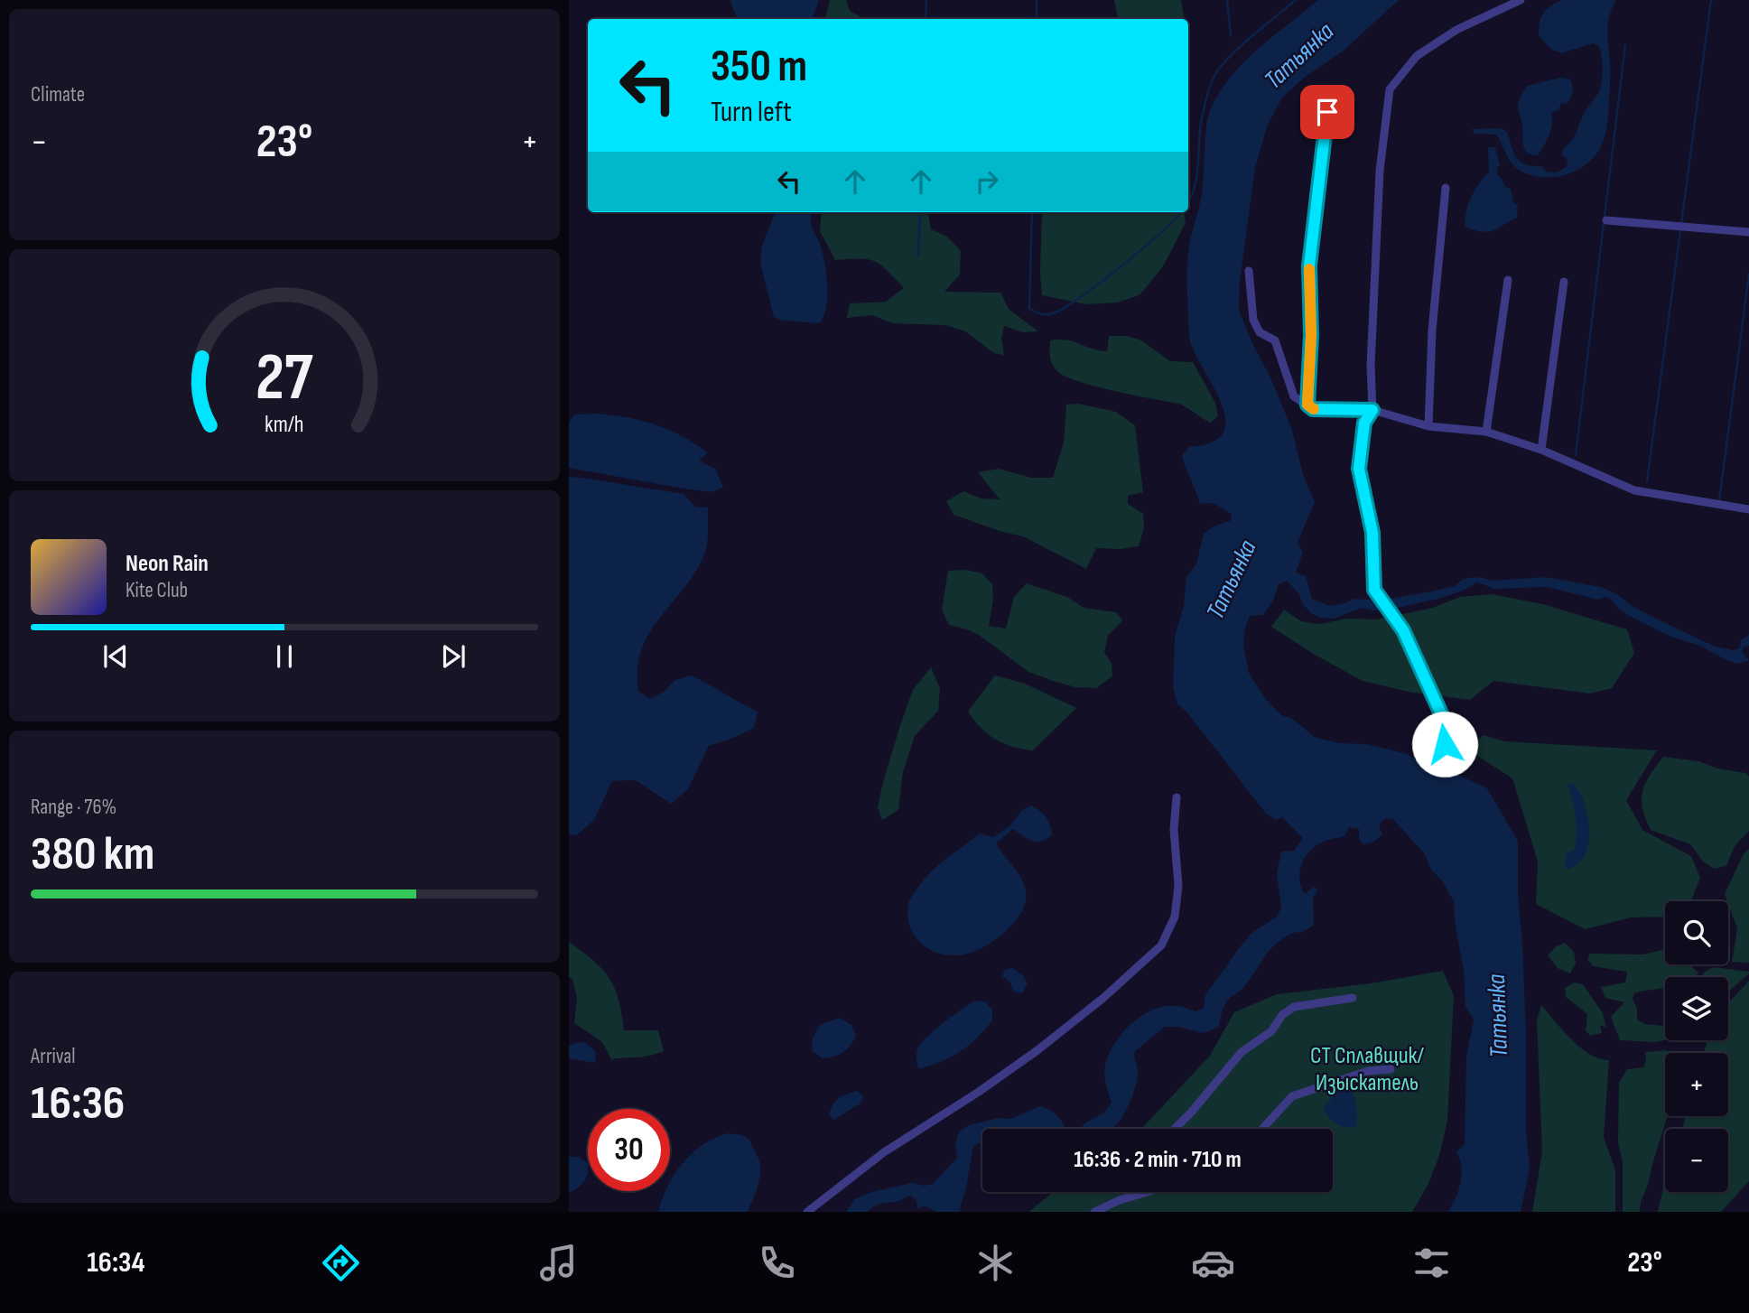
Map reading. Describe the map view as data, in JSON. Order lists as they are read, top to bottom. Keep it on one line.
{"water":["Татьянка"],"parks":["СТ Сплавщик/ Изыскатель"],"page":{"tile":["Climate",["Range · 76%","380 km"],["Arrival","16:36"]],"turn":["350 m","Turn left"],"heat":["−","23°","+"],"song":["Neon Rain","Kite Club"],"map_buttons":["+","−"],"limit":"30","trip":"16:36 · 2 min · 710 m","tabs":["16:34","23°"],"gauge":["27","km/h"]}}
